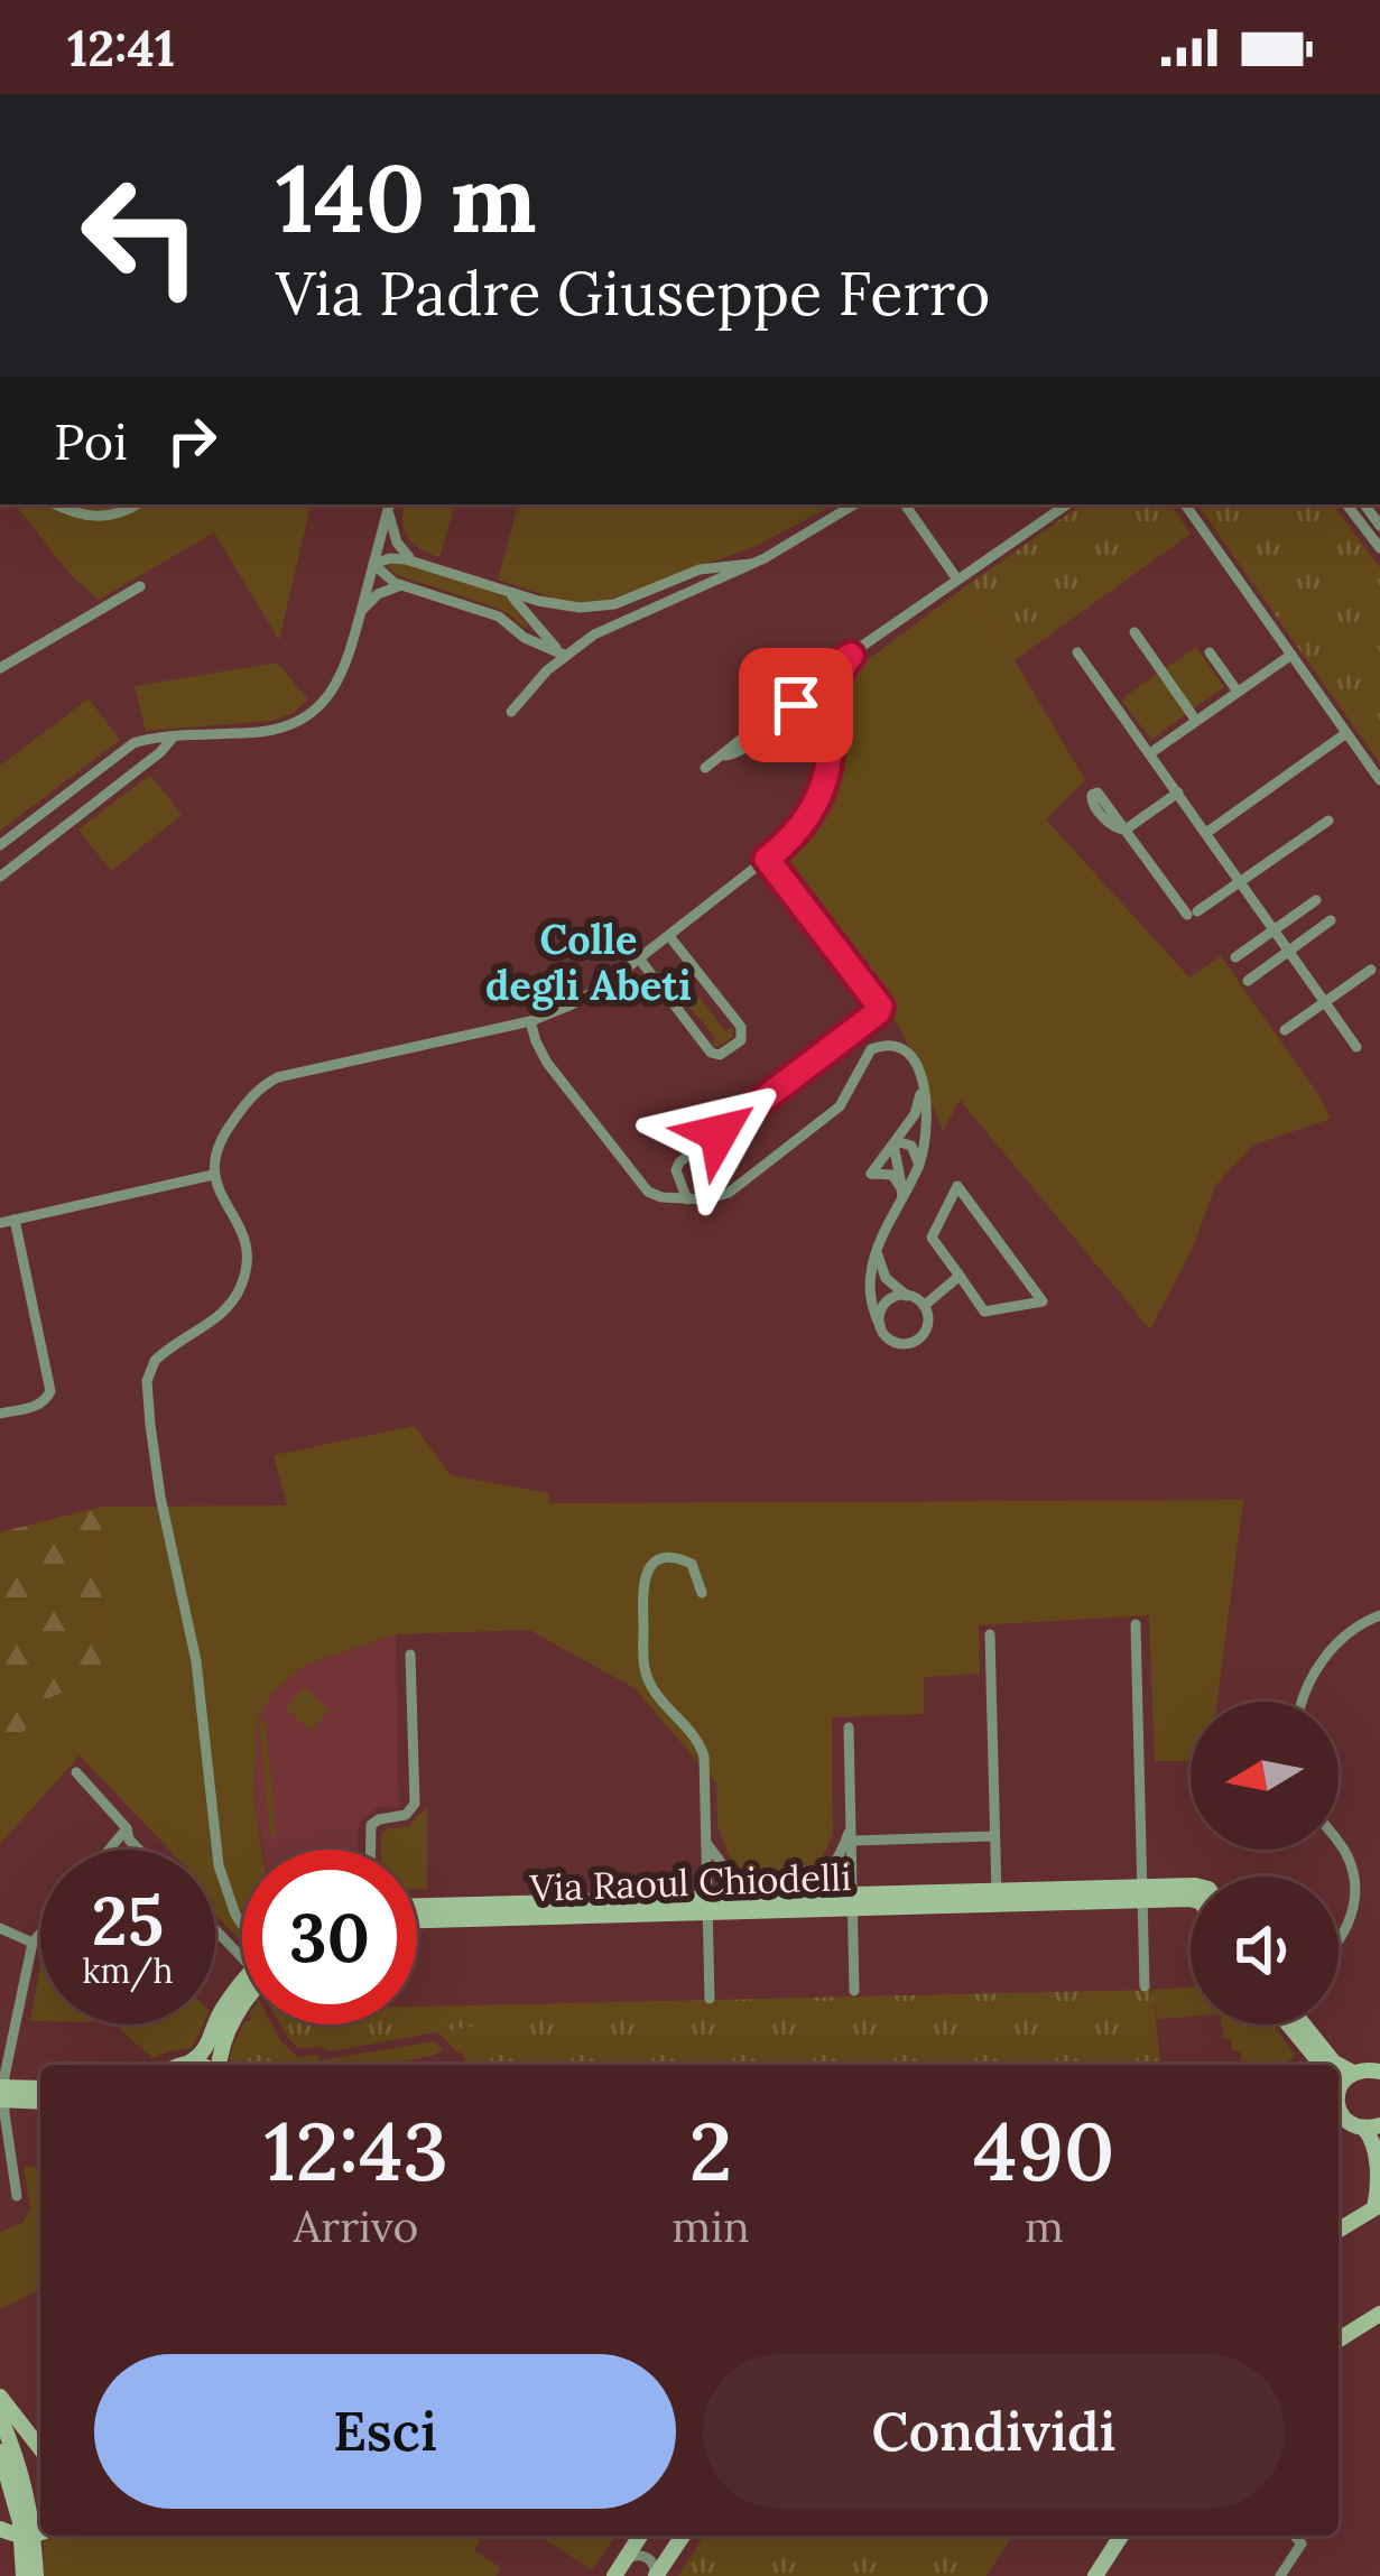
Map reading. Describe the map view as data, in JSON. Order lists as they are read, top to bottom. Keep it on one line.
{"streets":{"main road":["Via Raoul Chiodelli"]},"districts":["Colle degli Abeti"],"north":"left","page":{"status":"12:41","turn":["140 m","Via Padre Giuseppe Ferro"],"then":"Poi","speed":"25 km/h","limit":"30","eta":["12:43","Arrivo","2","min","490","m"],"buttons":["Esci","Condividi"]}}
